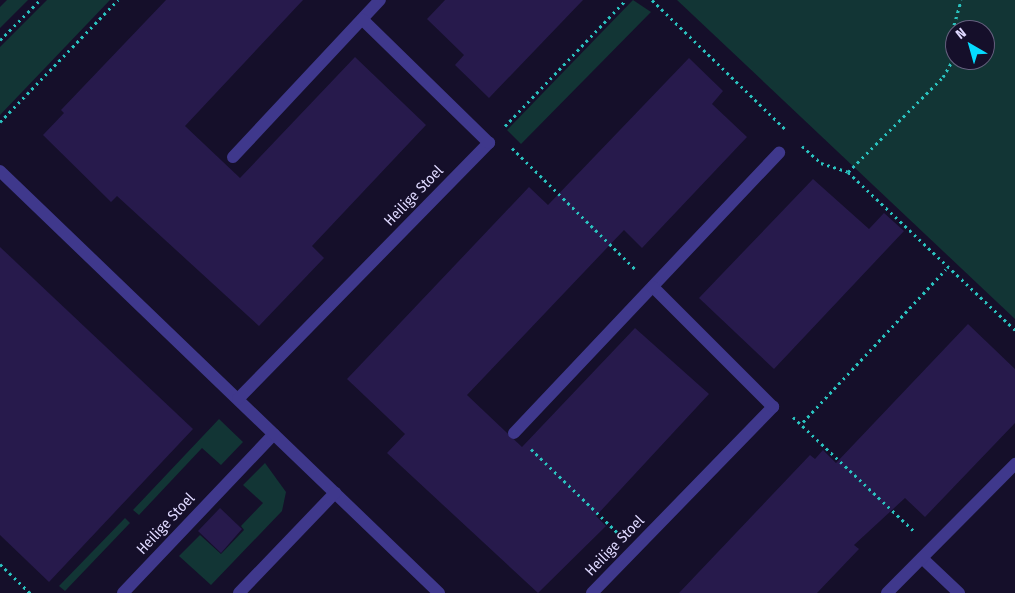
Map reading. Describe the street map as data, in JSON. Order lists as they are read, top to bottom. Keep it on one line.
{"streets":{"street":["Heilige Stoel"]},"north":"top left"}
